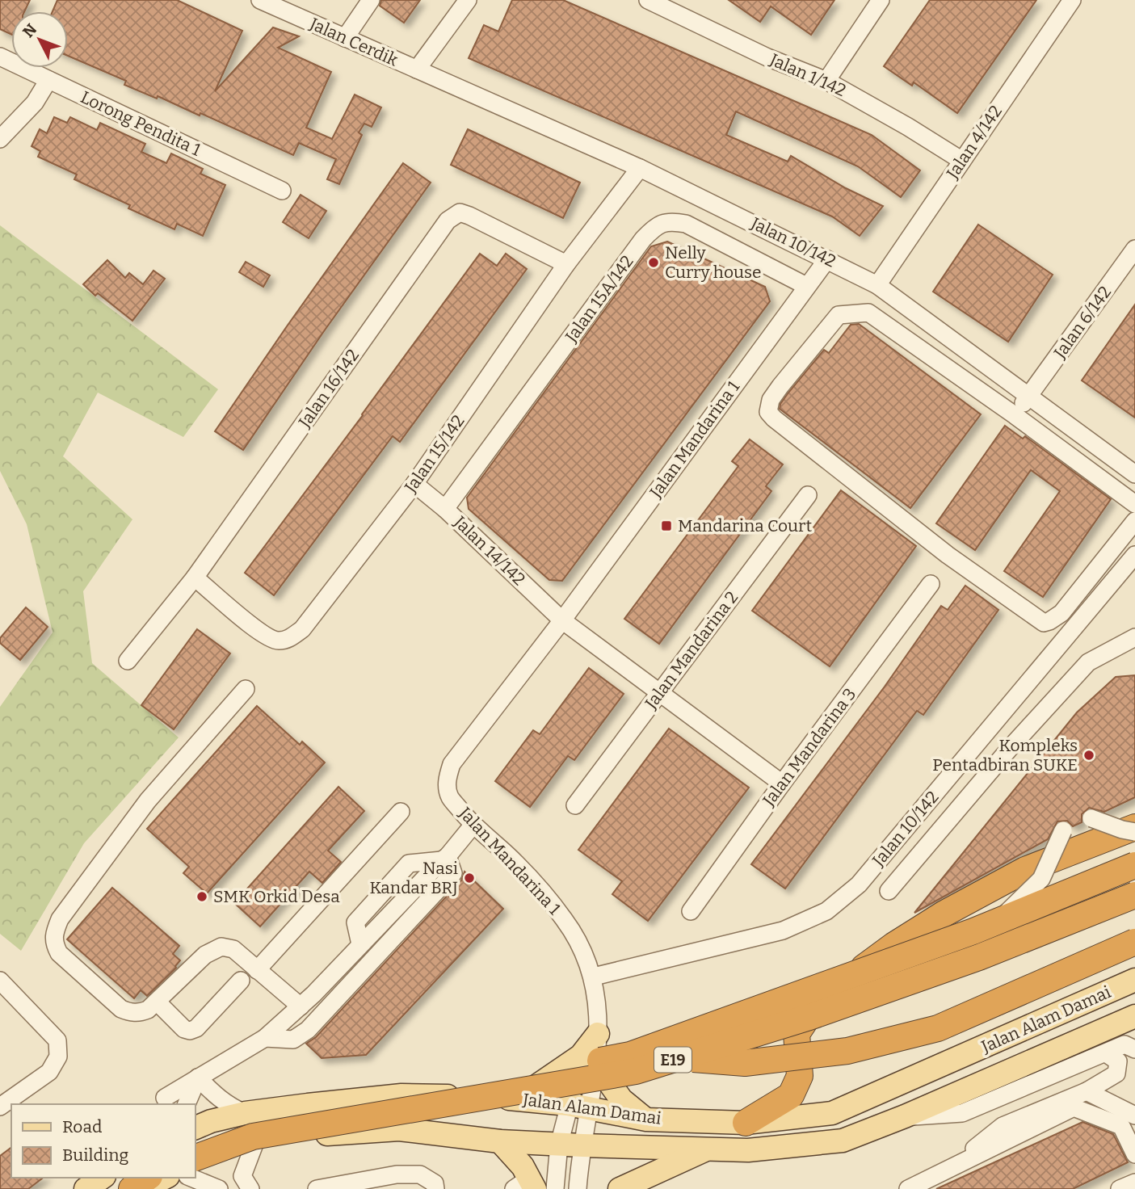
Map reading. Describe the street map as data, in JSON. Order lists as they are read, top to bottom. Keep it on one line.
{"streets":{"highway":["E19"],"main road":["Jalan Alam Damai"],"street":["Jalan Cerdik","Jalan 1/142","Lorong Pendita 1","Jalan 4/142","Jalan 10/142","Jalan 15A/142","Jalan 6/142","Jalan 16/142","Jalan Mandarina 1","Jalan 15/142","Jalan 14/142","Jalan Mandarina 2","Jalan Mandarina 3"]},"crossings":[["Jalan Cerdik","Jalan 10/142"],["Jalan 1/142","Jalan 4/142"],["Jalan 4/142","Jalan 10/142"],["Jalan 10/142","Jalan 6/142"],["Jalan 10/142","Jalan Mandarina 1"],["Jalan 10/142","Jalan 15/142"],["Jalan 15A/142","Jalan Mandarina 1"],["Jalan 15A/142","Jalan 14/142"],["Jalan 16/142","Jalan 15/142"],["Jalan Mandarina 1","Jalan 14/142"],["Jalan Mandarina 1","Jalan Alam Damai"],["Jalan 15/142","Jalan 14/142"]],"places":{"other":["Nelly Curry house","Kompleks Pentadbiran SUKE","Nasi Kandar BRJ","SMK Orkid Desa"],"transit":["Mandarina Court"]},"legend":["Road","Building"],"north":"top left"}
